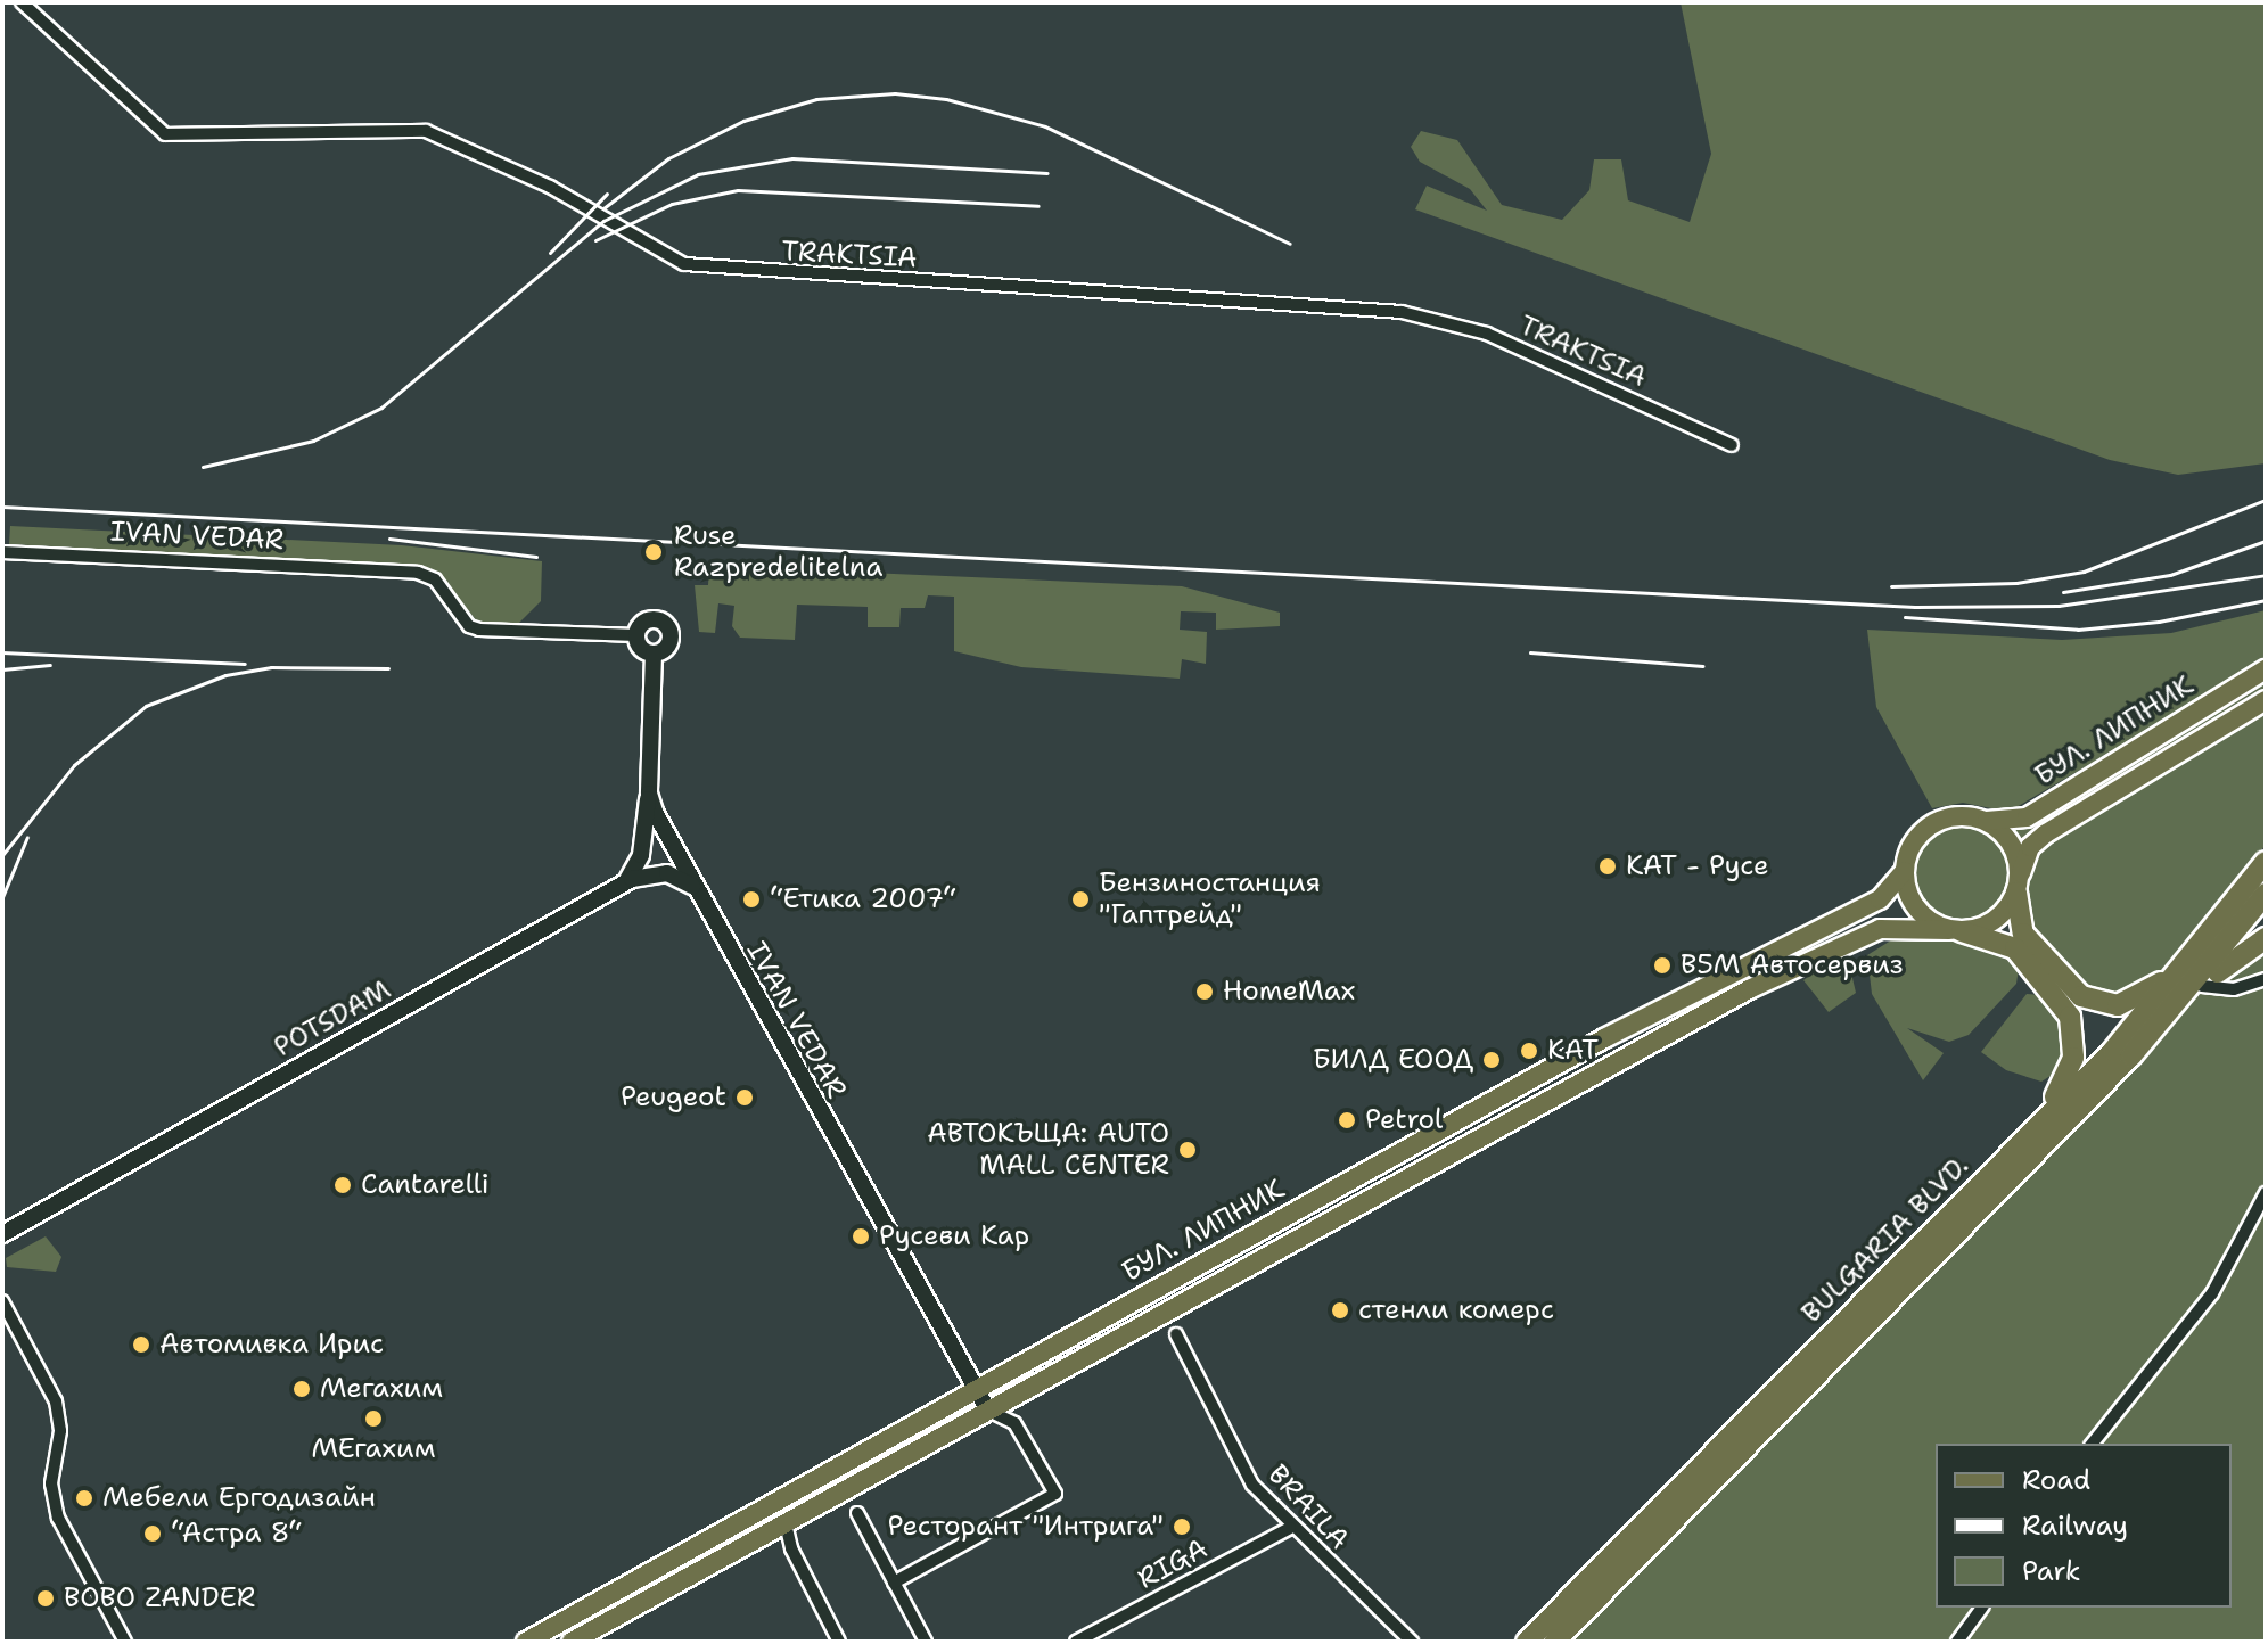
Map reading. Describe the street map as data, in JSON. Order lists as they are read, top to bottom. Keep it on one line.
{"streets":{"highway":["BULGARIA BLVD."],"main road":["БУЛ. ЛИПНИК"],"street":["TRAKTSIA","IVAN VEDAR","POTSDAM","BRAILA","RIGA"]},"crossings":[["IVAN VEDAR","БУЛ. ЛИПНИК"],["IVAN VEDAR","POTSDAM"],["BRAILA","RIGA"]],"places":["Ruse Razpredelitelna","КАТ - Русе","“Етика 2007“","Бензиностанция \"Гаптрейд\"","В5М Автосервиз","HomeMax","КАТ","БИЛД ЕООД","Peugeot","Petrol","АВТОКЪЩА: AUTO MALL CENTER","Cantarelli","Русеви Кар","стенли комерс","Автомивка Ирис","Мегахим","МЕгахим","Мебели Ергодизайн","Ресторант \"Интрига\"","“Астра 8“","BOBO ZANDER"],"legend":["Road","Railway","Park"]}
